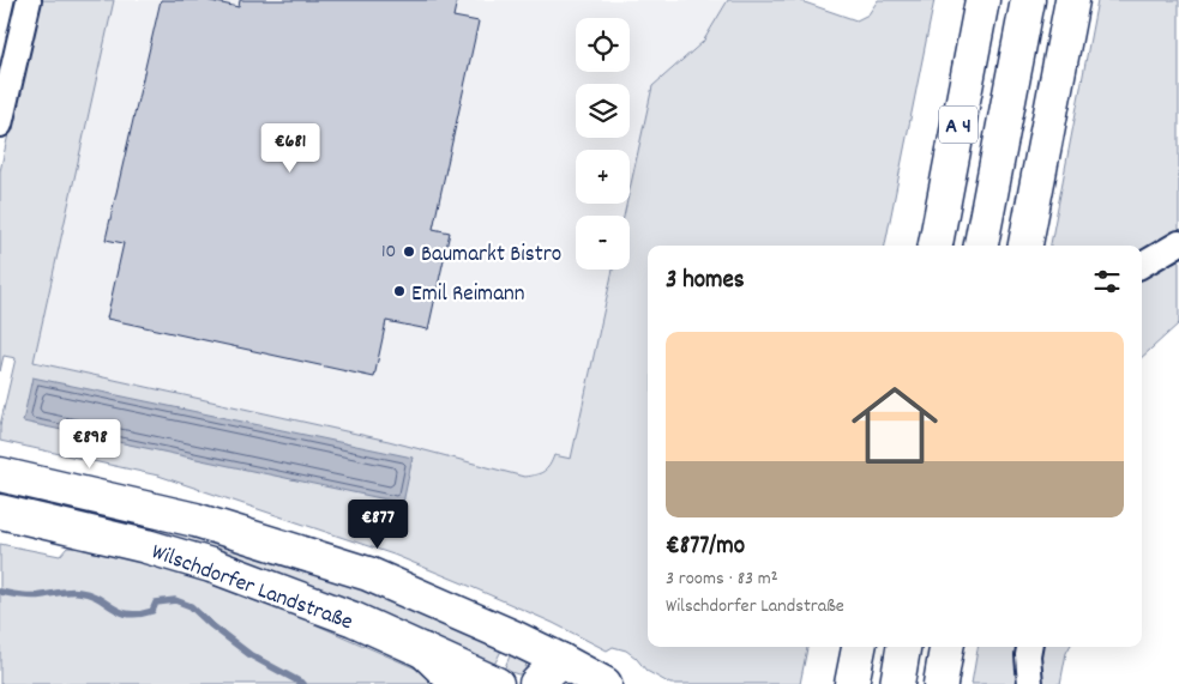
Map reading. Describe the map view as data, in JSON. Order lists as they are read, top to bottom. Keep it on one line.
{"streets":{"main road":["A 4","Wilschdorfer Landstraße"]},"places":["Baumarkt Bistro","Emil Reimann"],"house_numbers":["10"],"page":{"map_buttons":["+","−"],"price":["€681","€898","€877"],"heading":"3 homes","list":[{"name":"€877/mo","note":"3 rooms · 83 m² · Wilschdorfer Landstraße"}]}}
